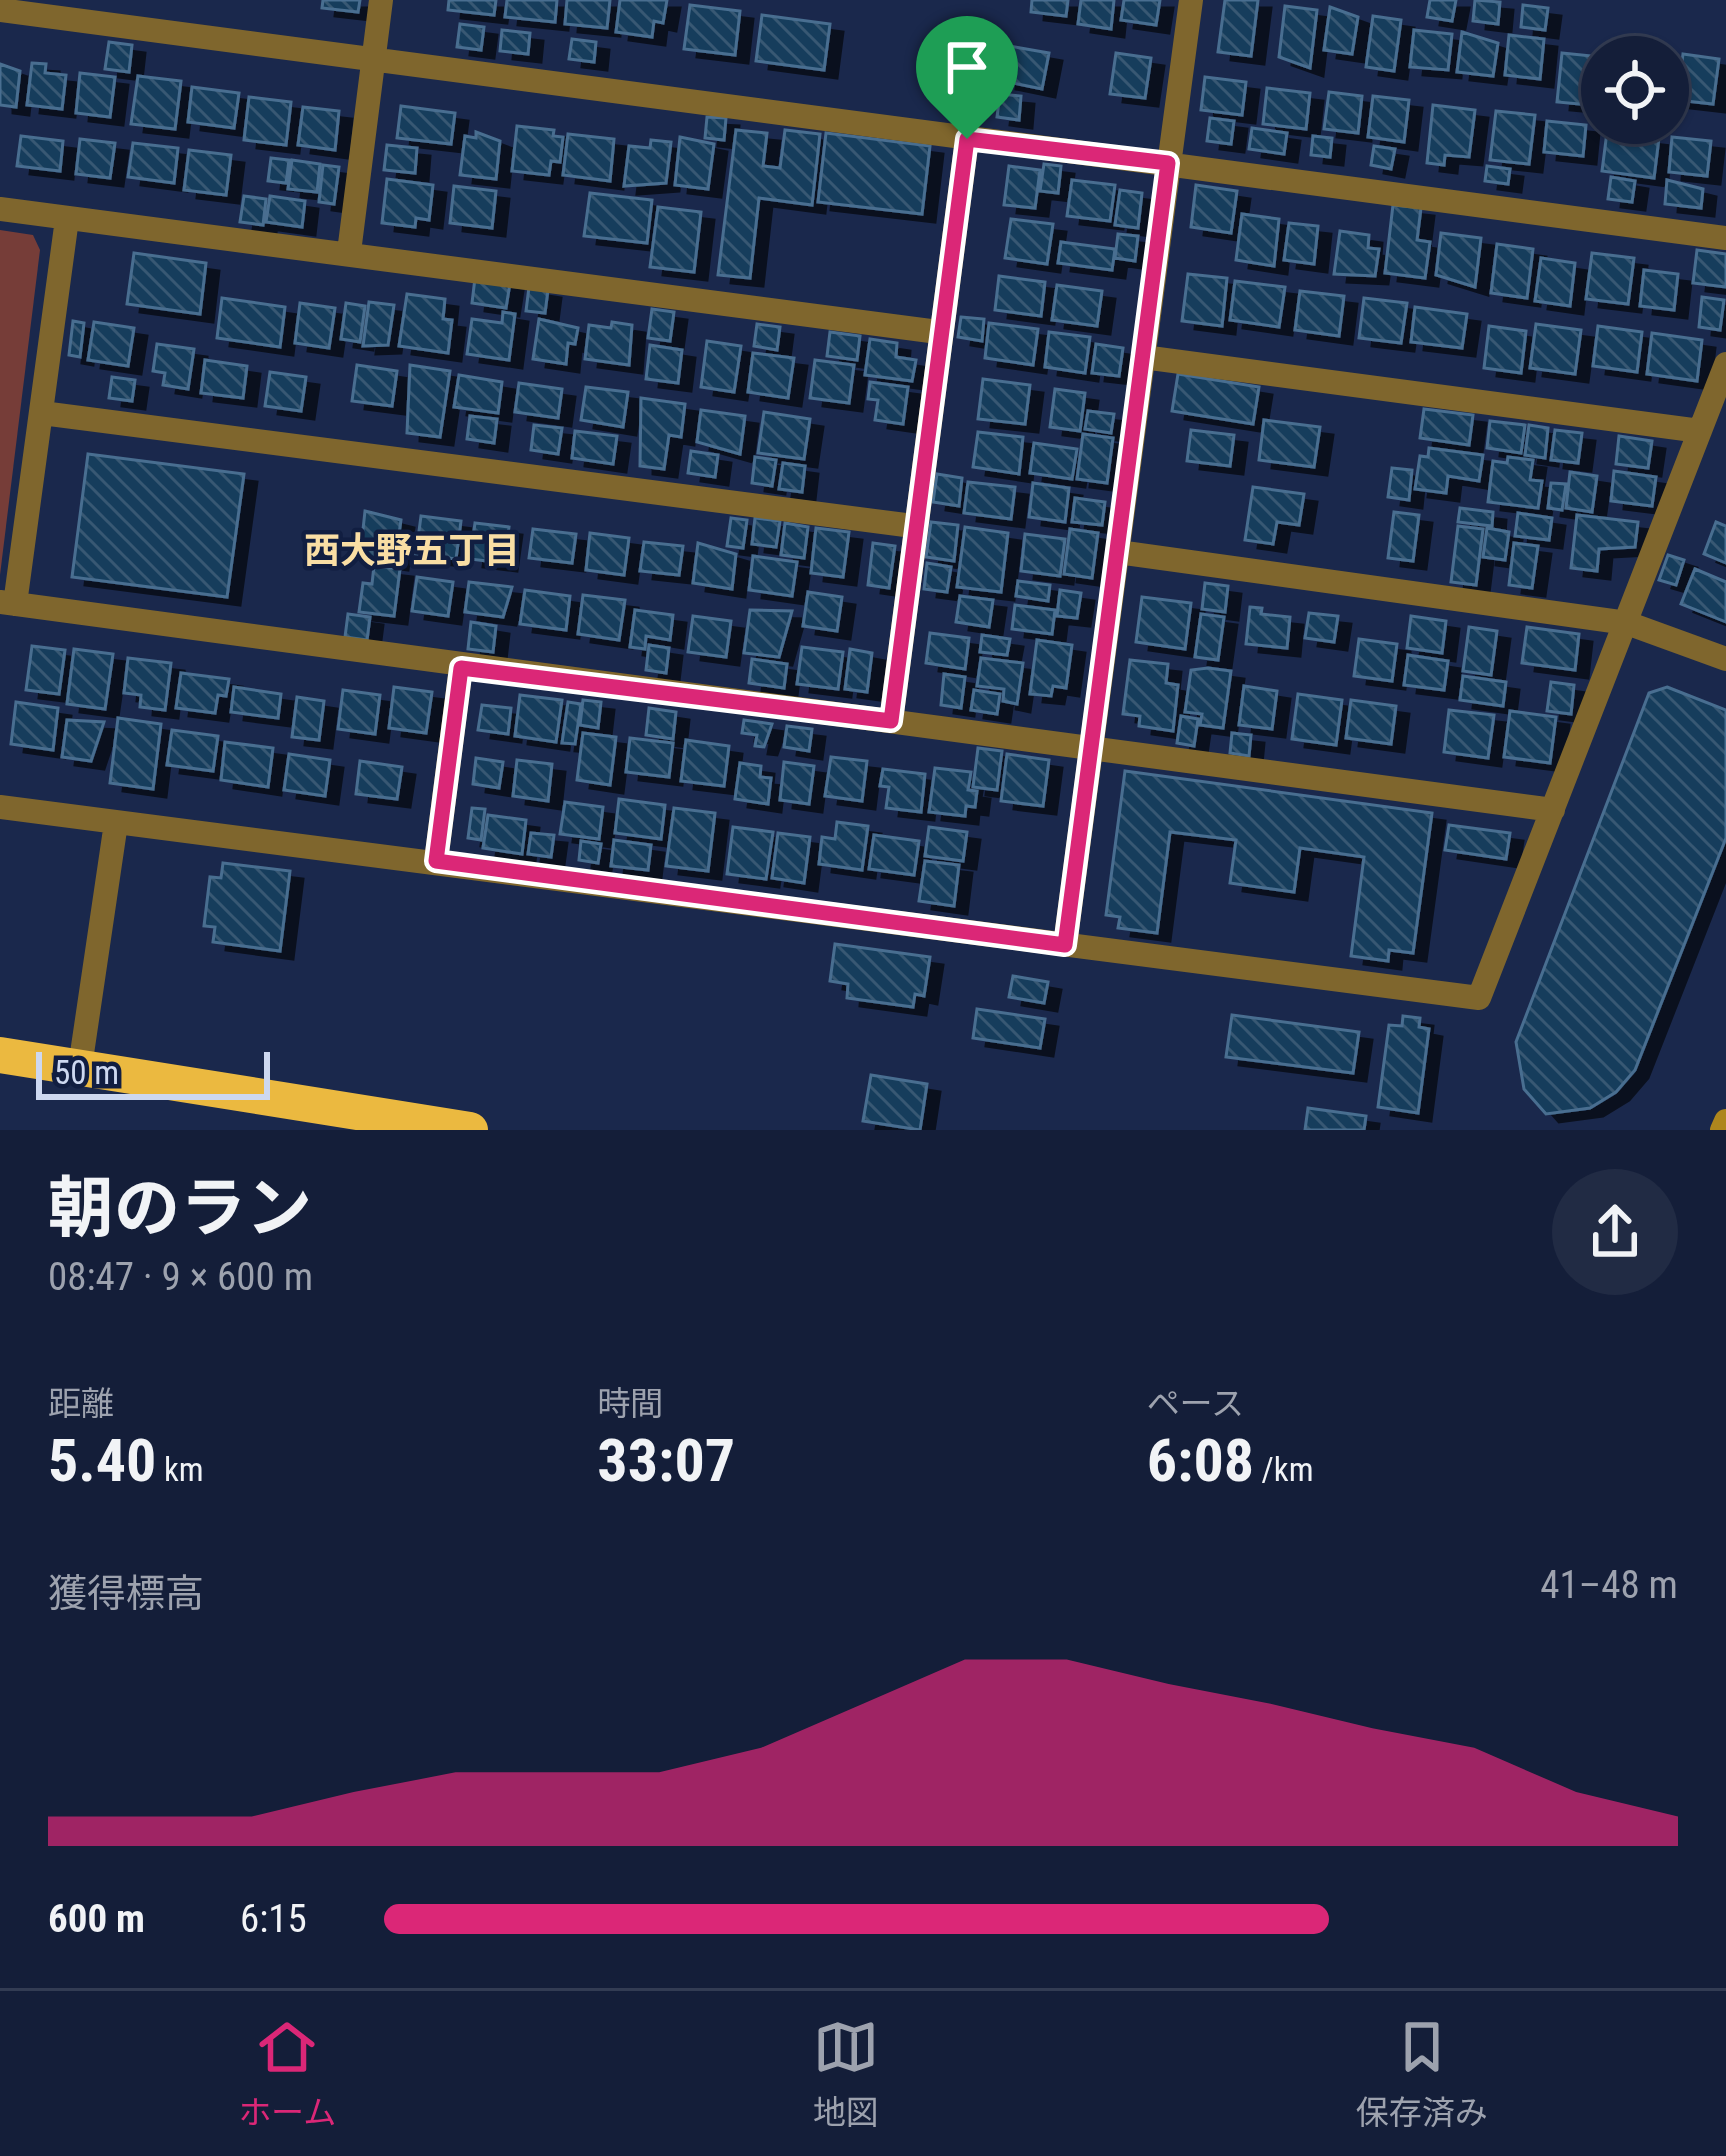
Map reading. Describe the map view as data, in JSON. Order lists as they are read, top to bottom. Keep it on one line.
{"districts":["西大野五丁目"],"scale_bar":"50 m","page":{"scale":"50 m","heading":["朝のラン","08:47 · 9 × 600 m"],"stats":[["距離","5.40 km"],["時間","33:07"],["ペース","6:08 /km"]],"chart":["獲得標高","41–48 m"],"list":[{"name":"600 m","note":"6:15"}],"tabs":["ホーム","地図","保存済み"]}}
